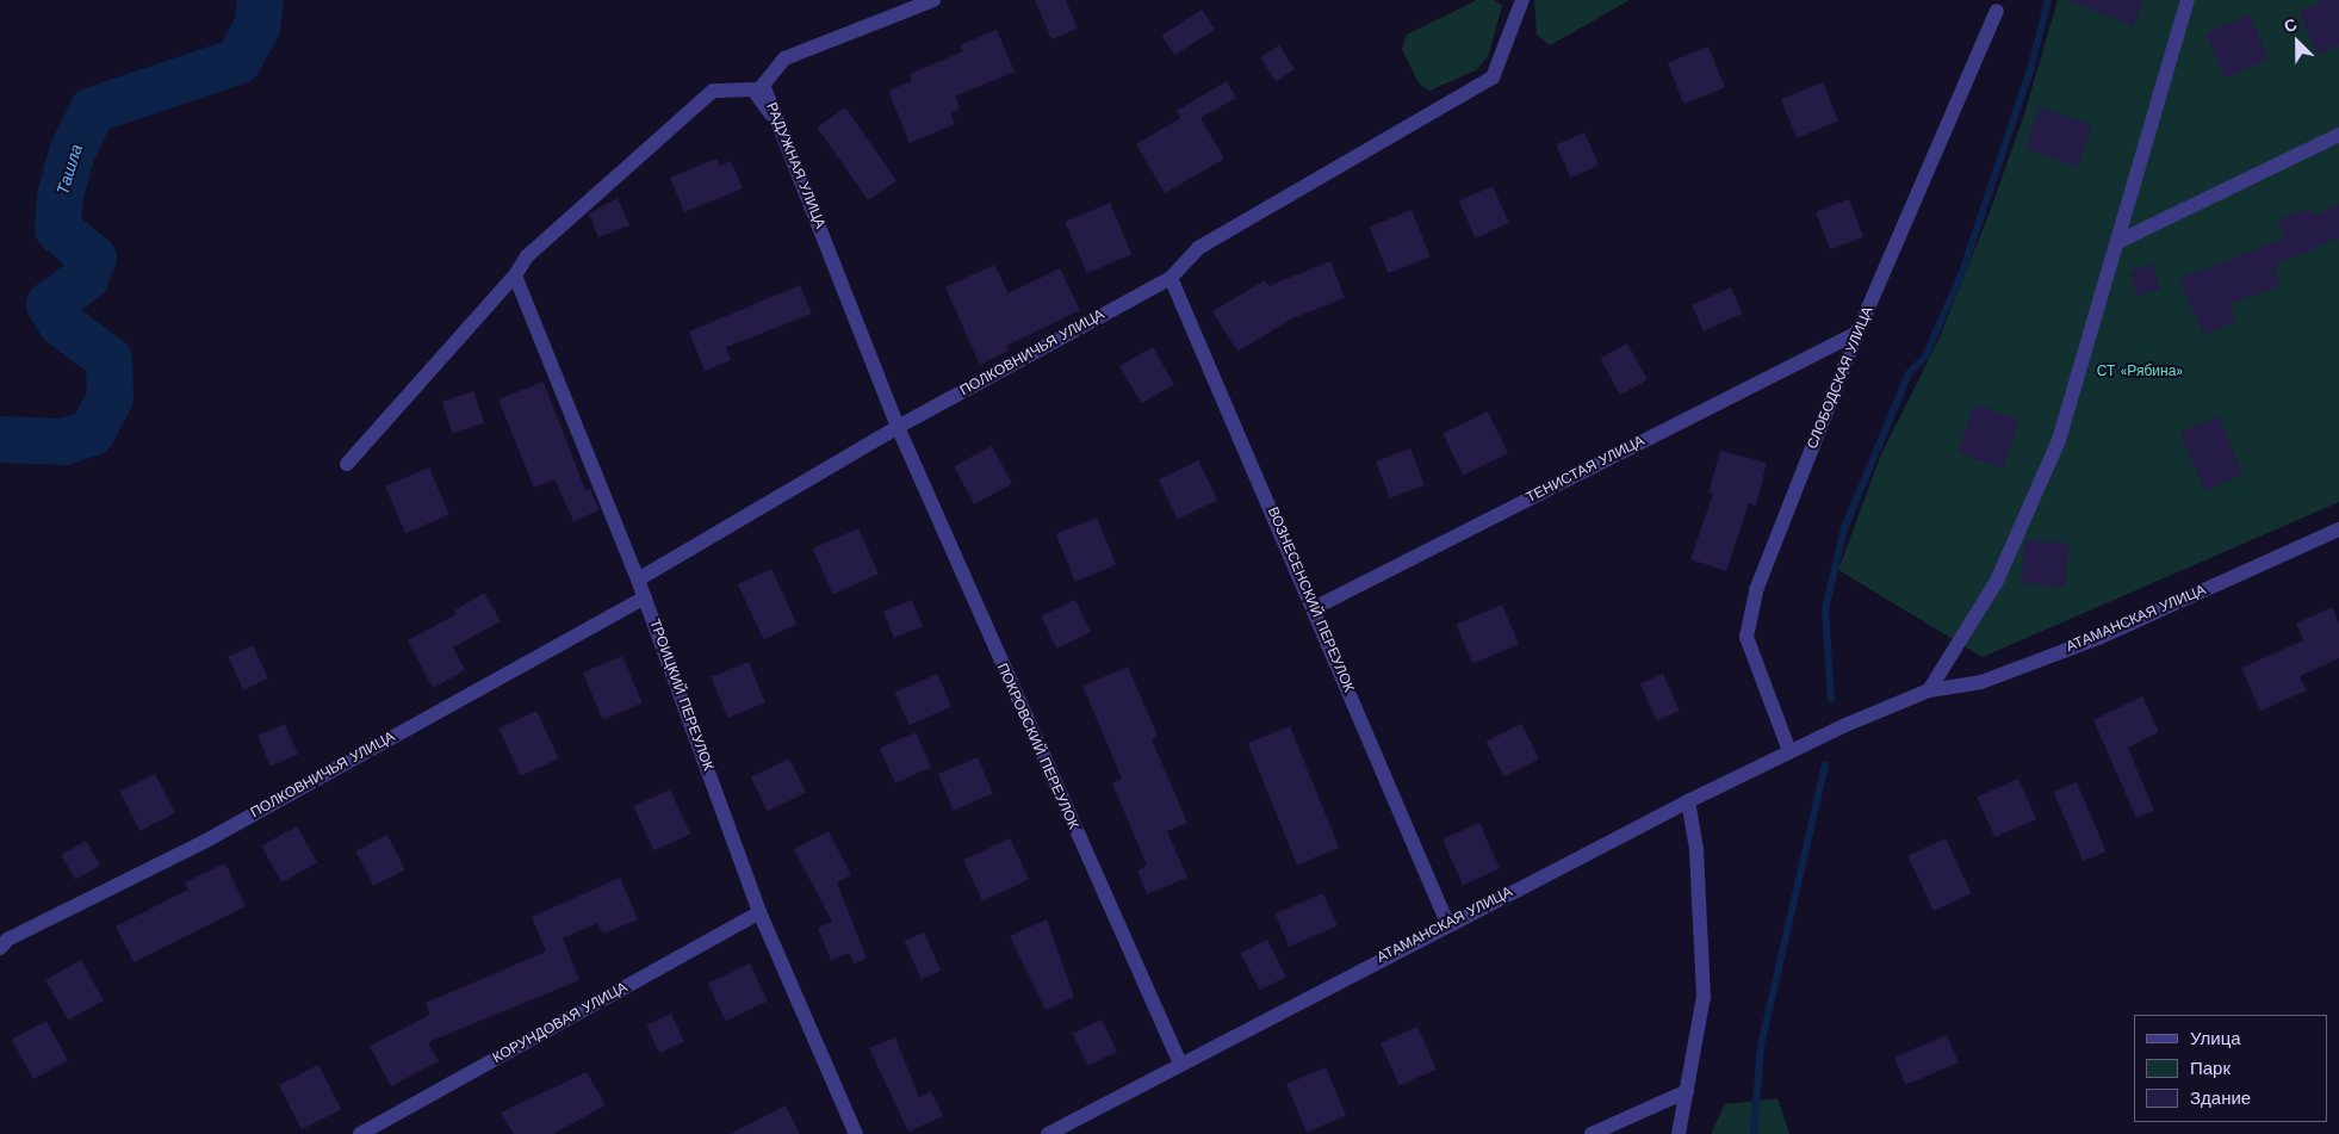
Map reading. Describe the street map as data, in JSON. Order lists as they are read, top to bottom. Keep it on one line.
{"streets":{"street":["РАДУЖНАЯ УЛИЦА","ПОЛКОВНИЧЬЯ УЛИЦА","СЛОБОДСКАЯ УЛИЦА","ТЕНИСТАЯ УЛИЦА","ВОЗНЕСЕНСКИЙ ПЕРЕУЛОК","АТАМАНСКАЯ УЛИЦА","ТРОИЦКИЙ ПЕРЕУЛОК","ПОКРОВСКИЙ ПЕРЕУЛОК","КОРУНДОВАЯ УЛИЦА"]},"crossings":[["РАДУЖНАЯ УЛИЦА","ПОЛКОВНИЧЬЯ УЛИЦА"],["РАДУЖНАЯ УЛИЦА","ПОКРОВСКИЙ ПЕРЕУЛОК"],["ПОЛКОВНИЧЬЯ УЛИЦА","ВОЗНЕСЕНСКИЙ ПЕРЕУЛОК"],["ПОЛКОВНИЧЬЯ УЛИЦА","ТРОИЦКИЙ ПЕРЕУЛОК"],["ПОЛКОВНИЧЬЯ УЛИЦА","ПОКРОВСКИЙ ПЕРЕУЛОК"],["СЛОБОДСКАЯ УЛИЦА","ТЕНИСТАЯ УЛИЦА"],["СЛОБОДСКАЯ УЛИЦА","АТАМАНСКАЯ УЛИЦА"],["ТЕНИСТАЯ УЛИЦА","ВОЗНЕСЕНСКИЙ ПЕРЕУЛОК"],["ВОЗНЕСЕНСКИЙ ПЕРЕУЛОК","АТАМАНСКАЯ УЛИЦА"],["АТАМАНСКАЯ УЛИЦА","ПОКРОВСКИЙ ПЕРЕУЛОК"],["ТРОИЦКИЙ ПЕРЕУЛОК","КОРУНДОВАЯ УЛИЦА"]],"water":["Ташла"],"parks":["СТ «Рябина»"],"legend":["Улица","Парк","Здание"],"north":"top left"}
